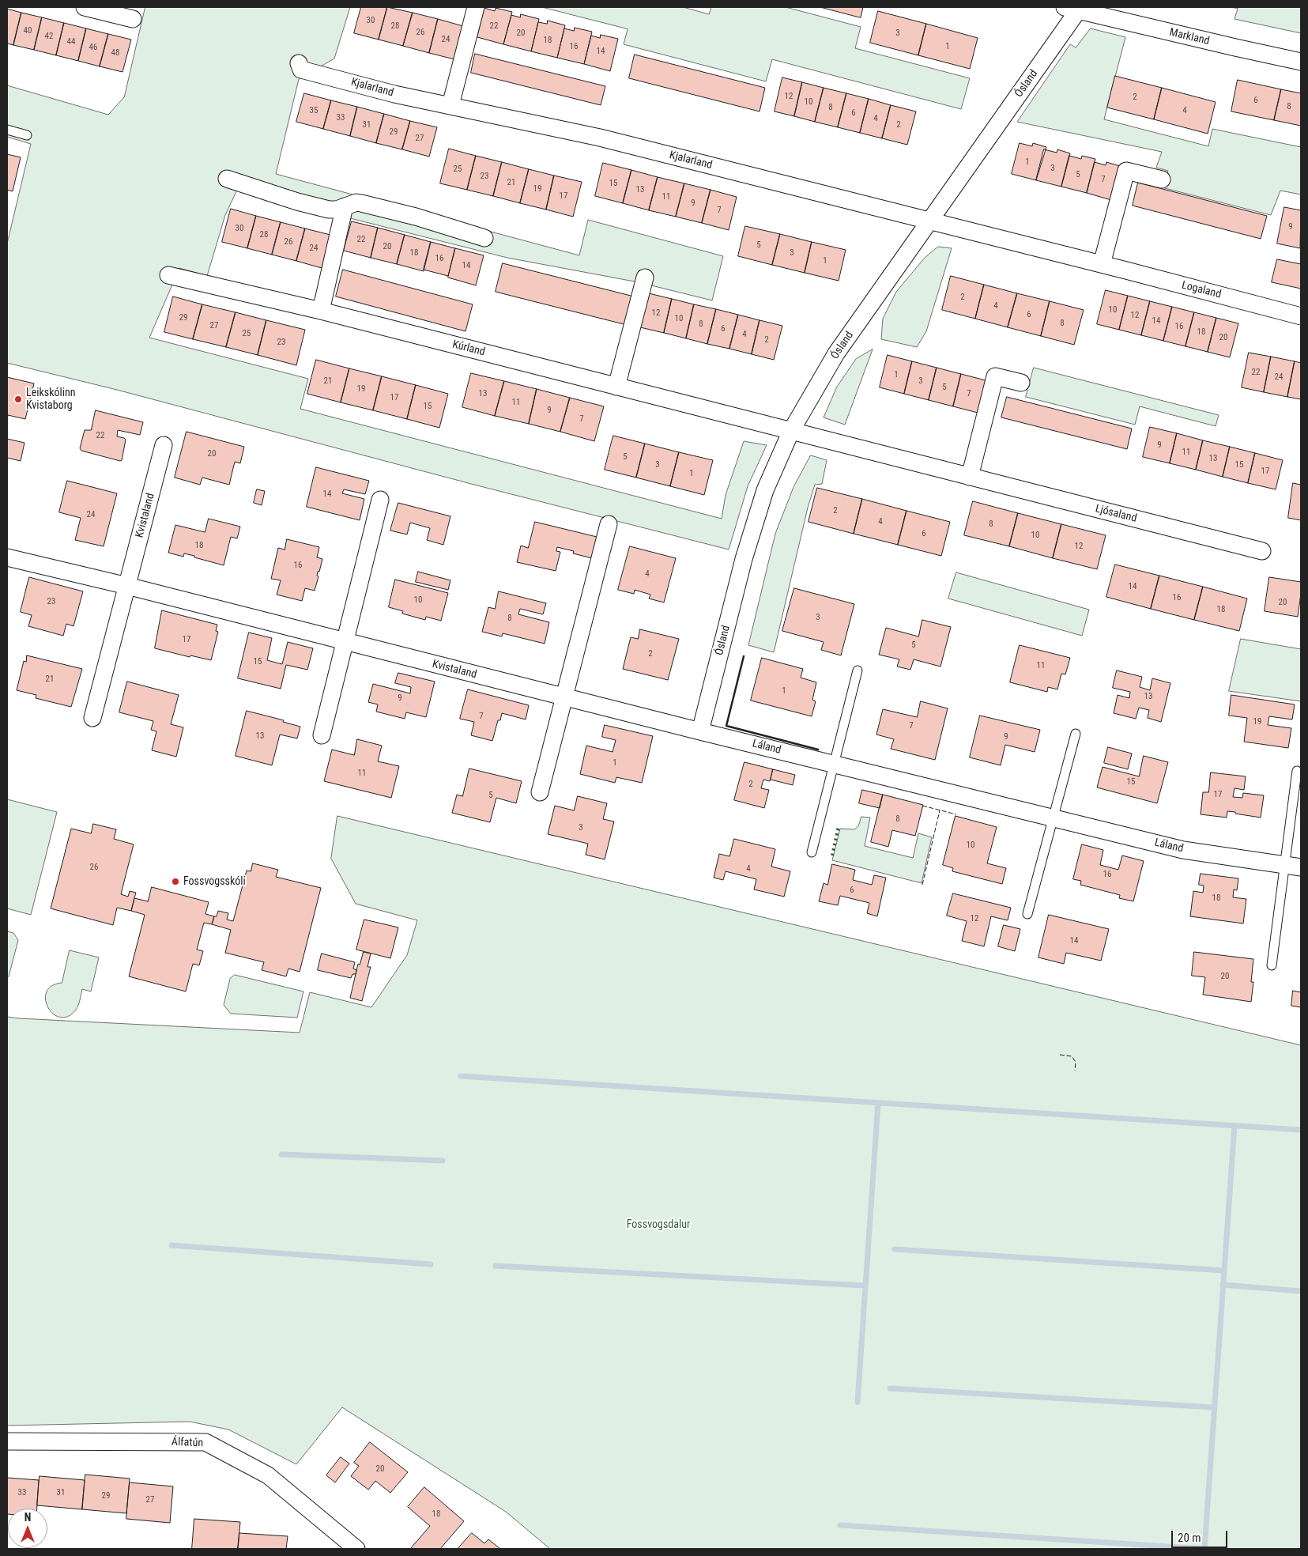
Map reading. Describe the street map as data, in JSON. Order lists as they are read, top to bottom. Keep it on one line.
{"streets":{"street":["Markland","Ósland","Kjalarland","Logaland","Kúrland","Ljósaland","Kvistaland","Láland","Álfatún"]},"crossings":[["Markland","Ósland"],["Ósland","Kjalarland"],["Ósland","Logaland"],["Ósland","Kúrland"],["Ósland","Ljósaland"],["Ósland","Kvistaland"],["Ósland","Láland"],["Kjalarland","Logaland"],["Kúrland","Ljósaland"],["Kvistaland","Láland"]],"parks":["Fossvogsdalur"],"places":["Leikskólinn Kvistaborg","Fossvogsskóli"],"house_numbers":["30","28","22","40","26","20","3","42","24","18","44","16","1","46","14","48","12","2","6","10","8","8","35","4","6","33","4","31","2","29","27","1","3","25","5","23","7","21","15","19","13","17","11","9","7","9","30","28","22","26","5","20","24","18","3","16","1","14","2","4","10","12","6","12","29","10","14","8","8","27","16","6","18","25","4","20","2","23","22","1","24","21","3","5","19","13","7","17","11","15","9","7","22","9","11","20","5","13","3","15","17","1","14","2","24","4","8","6","10","18","12","16","4","14","16","10","23","20","18","3","8","17","5","2","15","11","21","1","13","9","7","19","7","13","9","1","11","15","2","17","5","8","3","10","26","4","16","6","18","12","14","20","20","33","31","29","27","18"],"scale_bar":"20 m","north":"top"}
